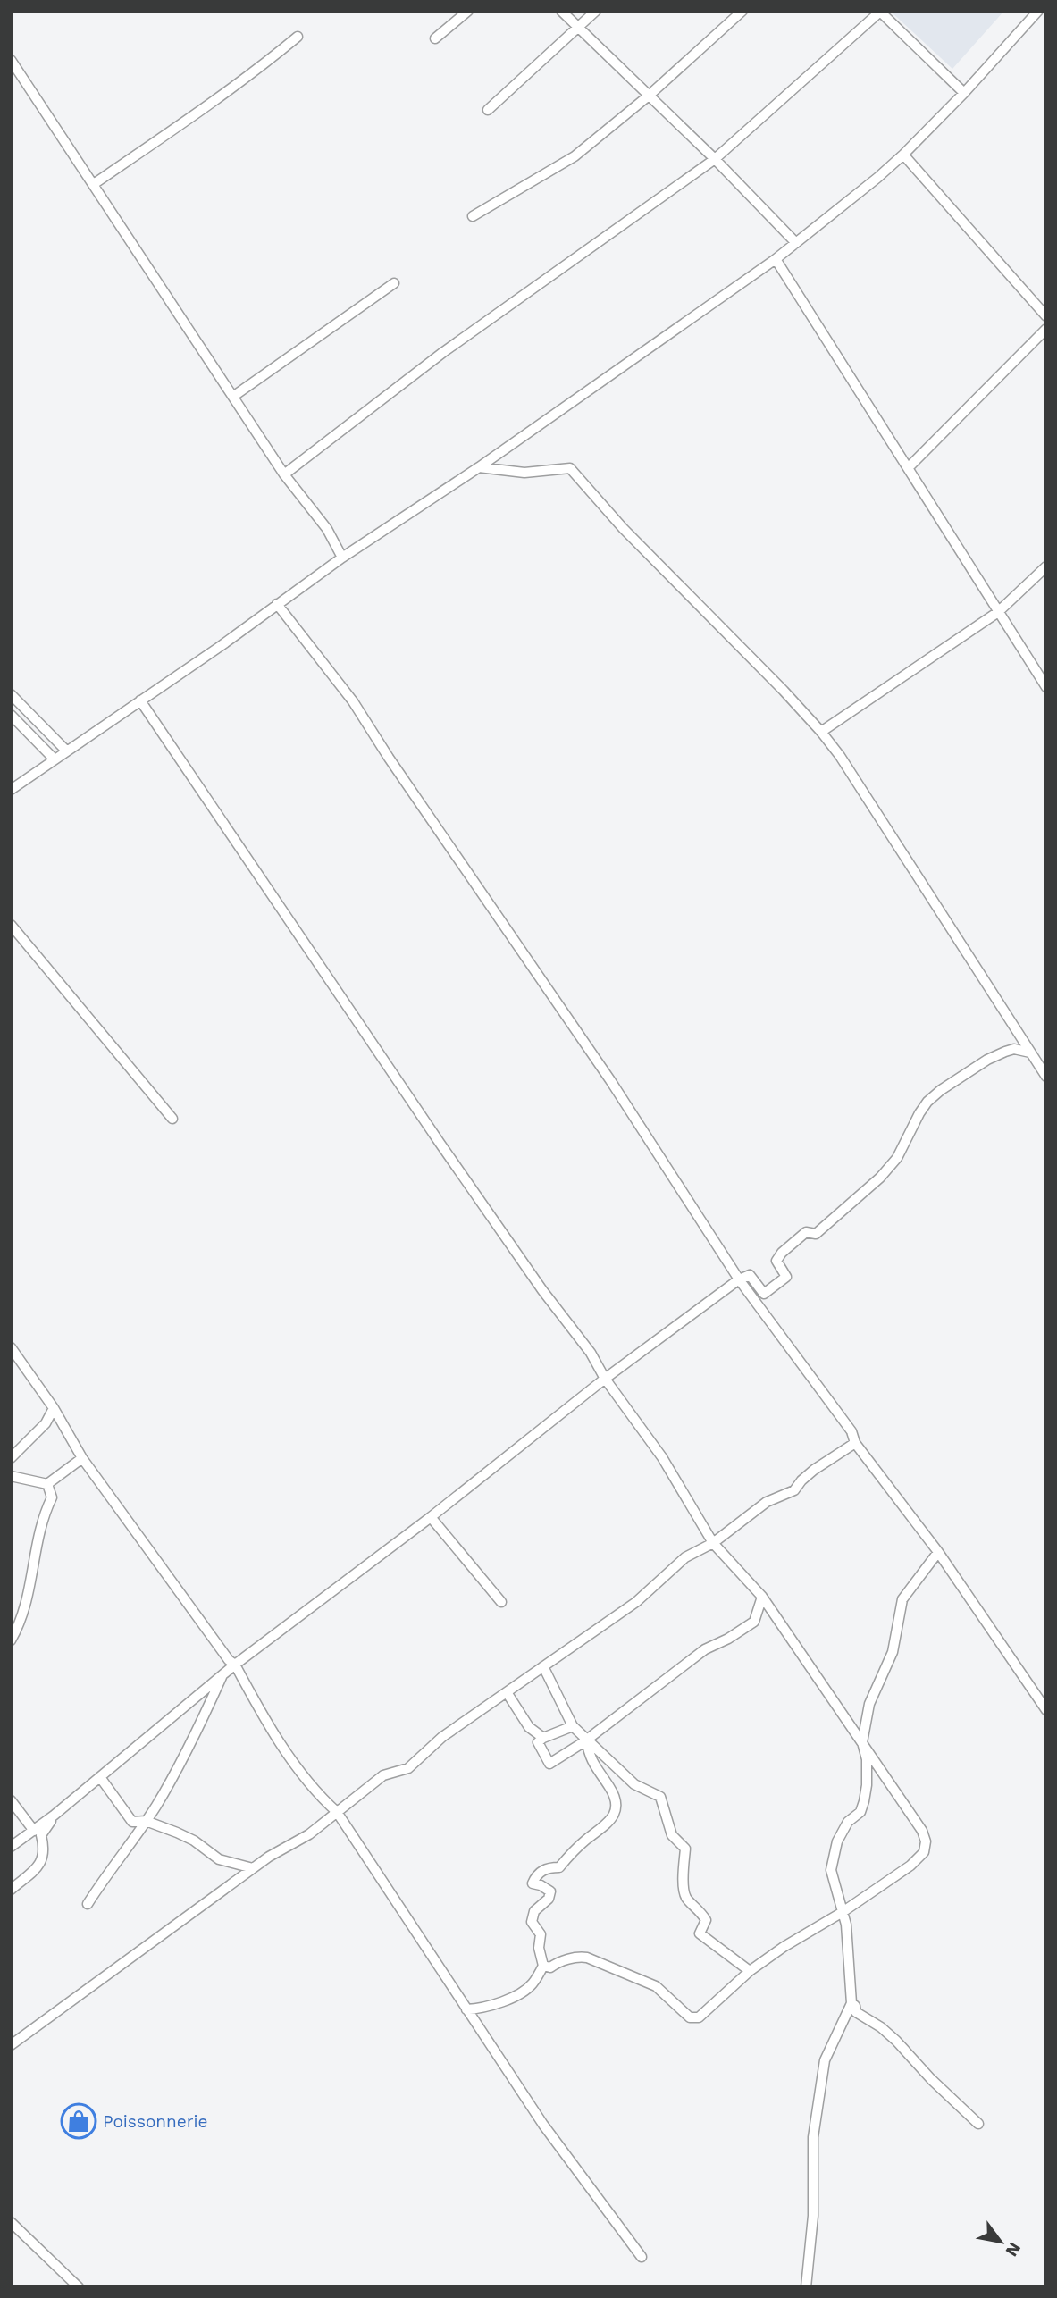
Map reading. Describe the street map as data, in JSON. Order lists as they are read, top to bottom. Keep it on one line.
{"places":{"shop":["Poissonnerie"]},"north":"bottom right"}
